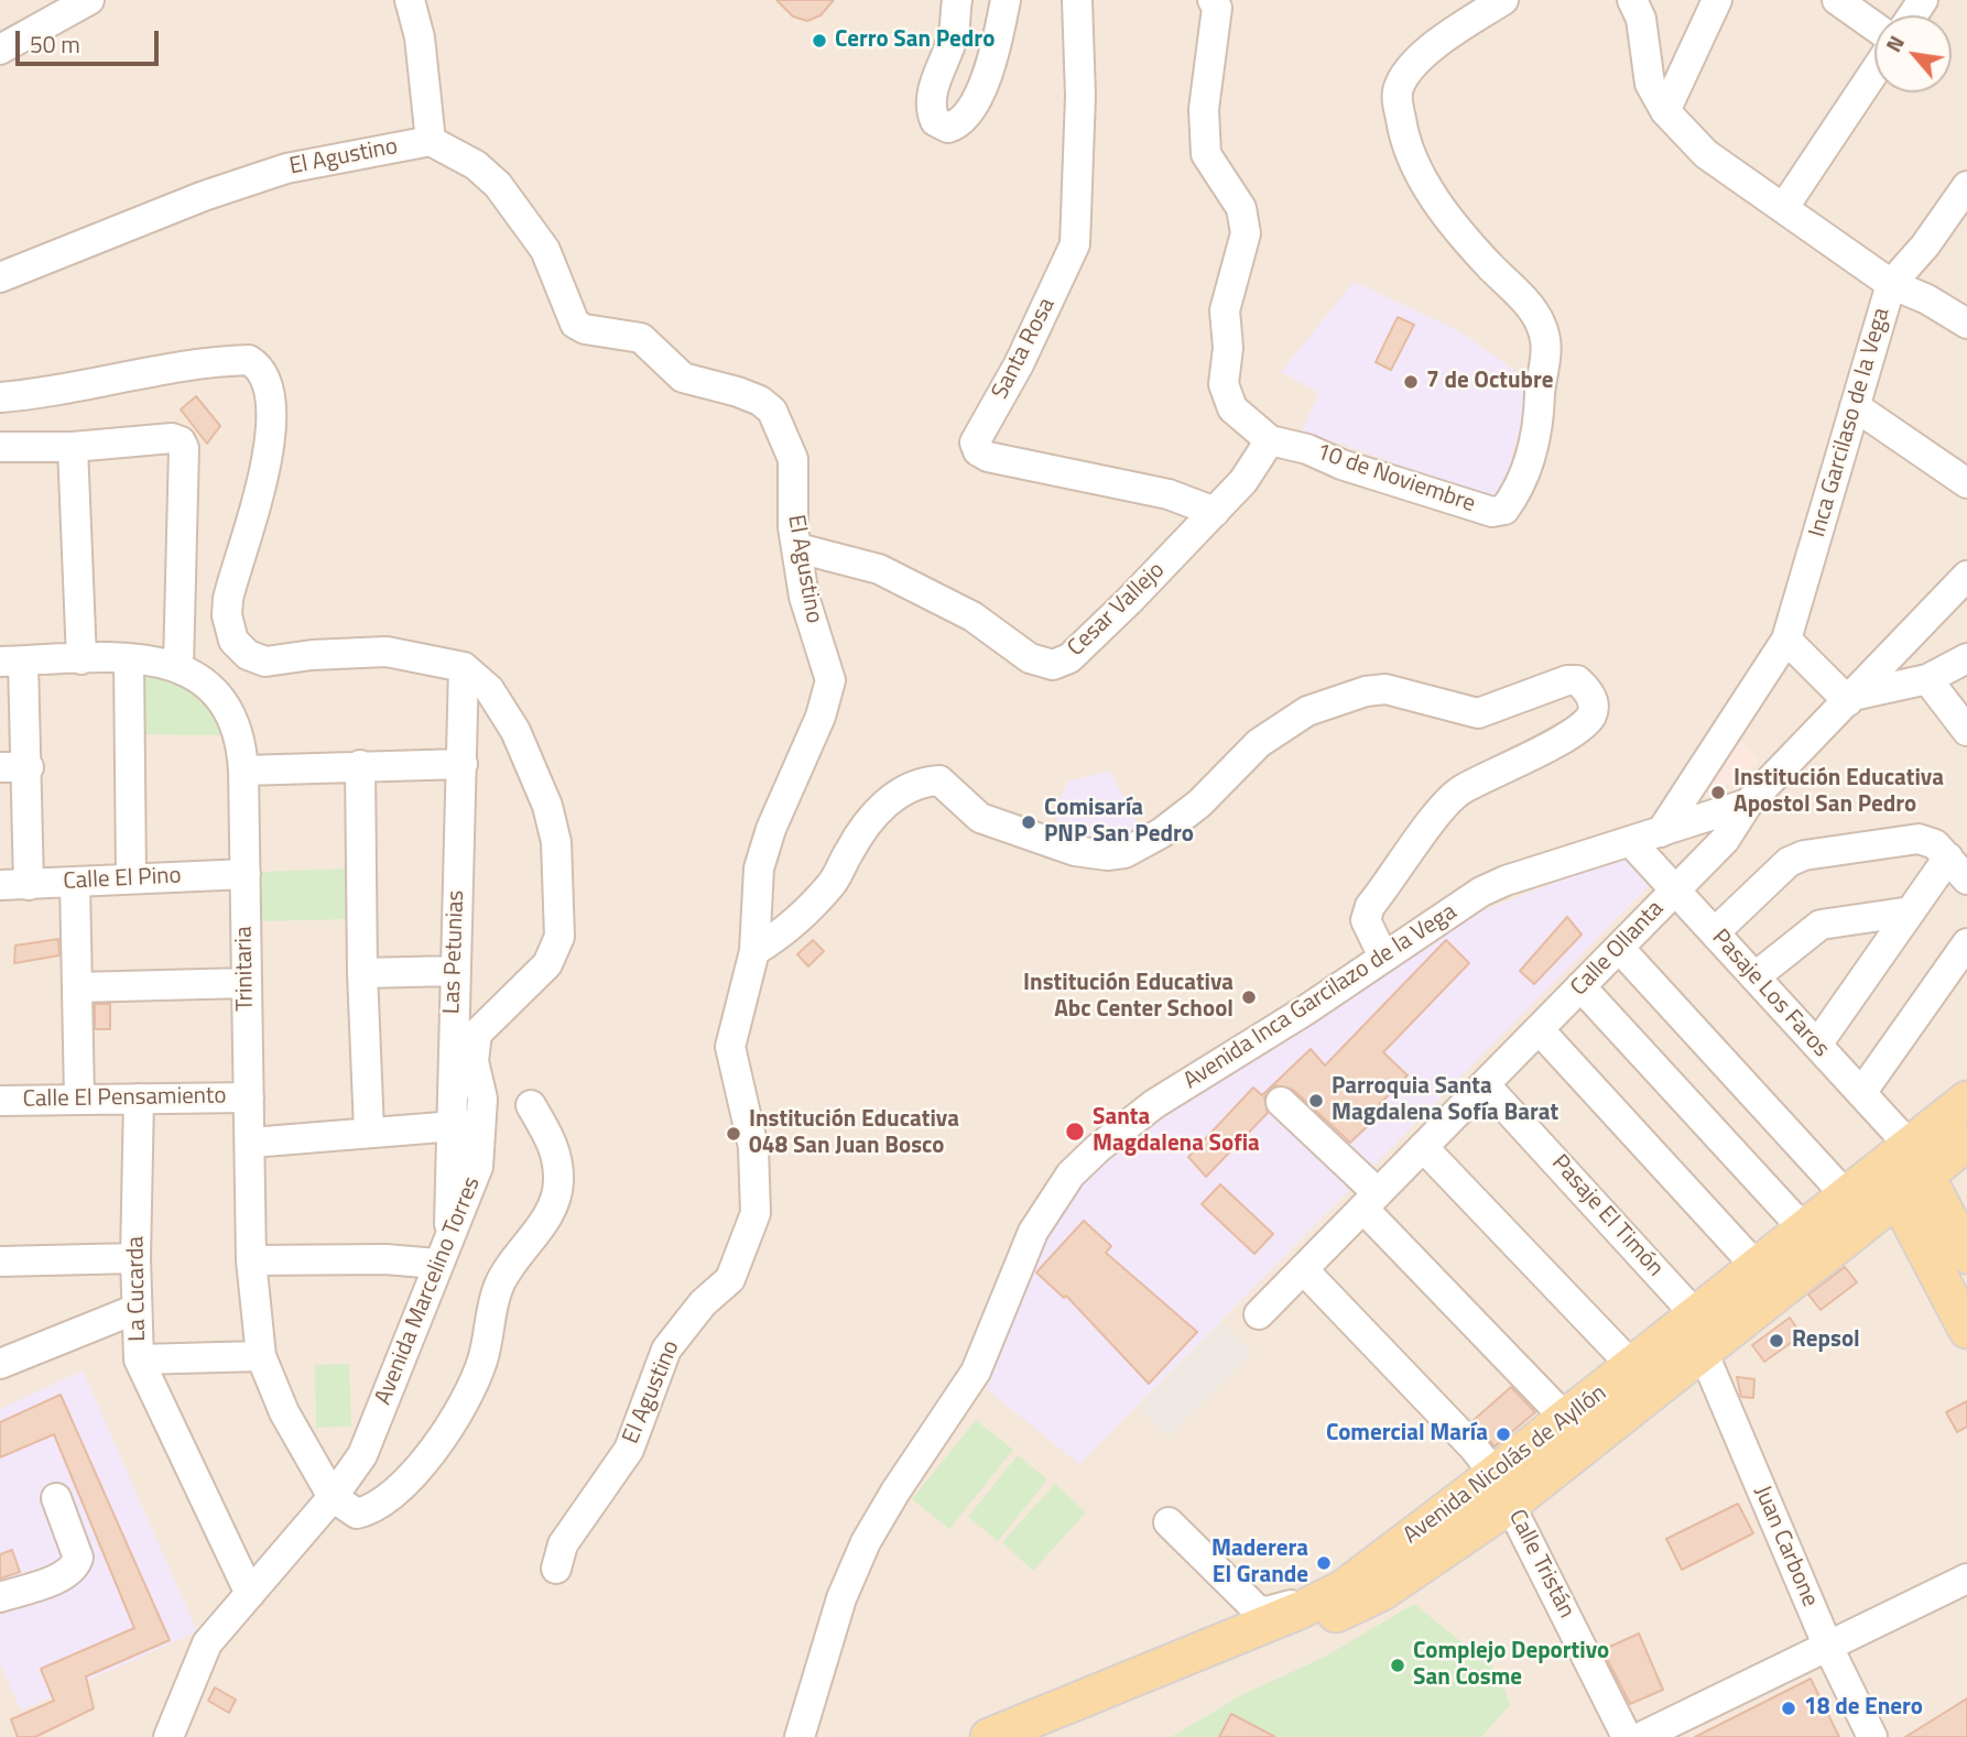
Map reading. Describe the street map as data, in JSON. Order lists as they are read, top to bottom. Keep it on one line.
{"streets":{"main road":["Avenida Nicolás de Ayllón"],"street":["El Agustino","Santa Rosa","Inca Garcilaso de la Vega","10 de Noviembre","Cesar Vallejo","Calle El Pino","Calle Ollanta","Las Petunias","Trinitaria","Pasaje Los Faros","Avenida Inca Garcilazo de la Vega","Calle El Pensamiento","Pasaje El Timón","La Cucarda","Avenida Marcelino Torres","Juan Carbone","Calle Tristán"]},"crossings":[["El Agustino","Cesar Vallejo"],["Santa Rosa","Cesar Vallejo"],["Inca Garcilaso de la Vega","Avenida Inca Garcilazo de la Vega"],["10 de Noviembre","Cesar Vallejo"],["Calle El Pino","Trinitaria"],["Calle Ollanta","Pasaje Los Faros"],["Calle Ollanta","Avenida Inca Garcilazo de la Vega"],["Calle Ollanta","Pasaje El Timón"],["Calle Ollanta","Calle Tristán"],["Las Petunias","Avenida Marcelino Torres"],["Trinitaria","Calle El Pensamiento"],["Trinitaria","Avenida Marcelino Torres"],["Pasaje Los Faros","Avenida Inca Garcilazo de la Vega"],["Pasaje Los Faros","Avenida Nicolás de Ayllón"],["Calle El Pensamiento","La Cucarda"],["Pasaje El Timón","Avenida Nicolás de Ayllón"],["La Cucarda","Avenida Marcelino Torres"],["Avenida Nicolás de Ayllón","Juan Carbone"],["Avenida Nicolás de Ayllón","Calle Tristán"]],"places":["Cerro San Pedro","7 de Octubre","Institución Educativa Apostol San Pedro","Comisaría PNP San Pedro","Institución Educativa Abc Center School","Parroquia Santa Magdalena Sofía Barat","Santa Magdalena Sofia","Institución Educativa 048 San Juan Bosco","Repsol","Comercial María","Maderera El Grande","Complejo Deportivo San Cosme","18 de Enero"],"scale_bar":"50 m","north":"top left"}
